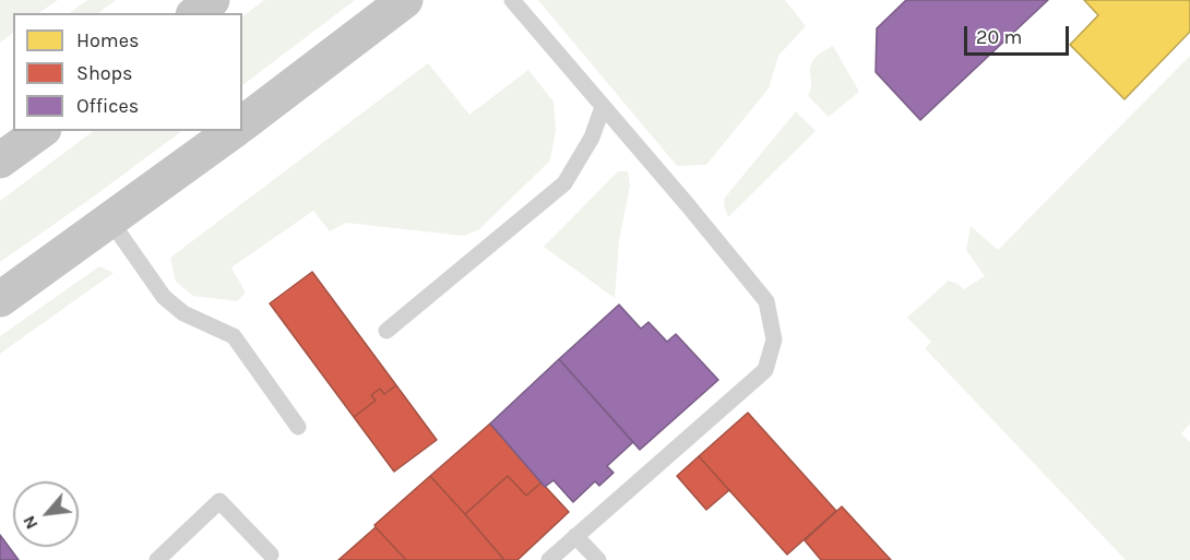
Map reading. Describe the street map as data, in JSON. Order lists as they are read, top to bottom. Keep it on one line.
{"legend":["Homes","Shops","Offices"],"scale_bar":"20 m","north":"bottom left"}
